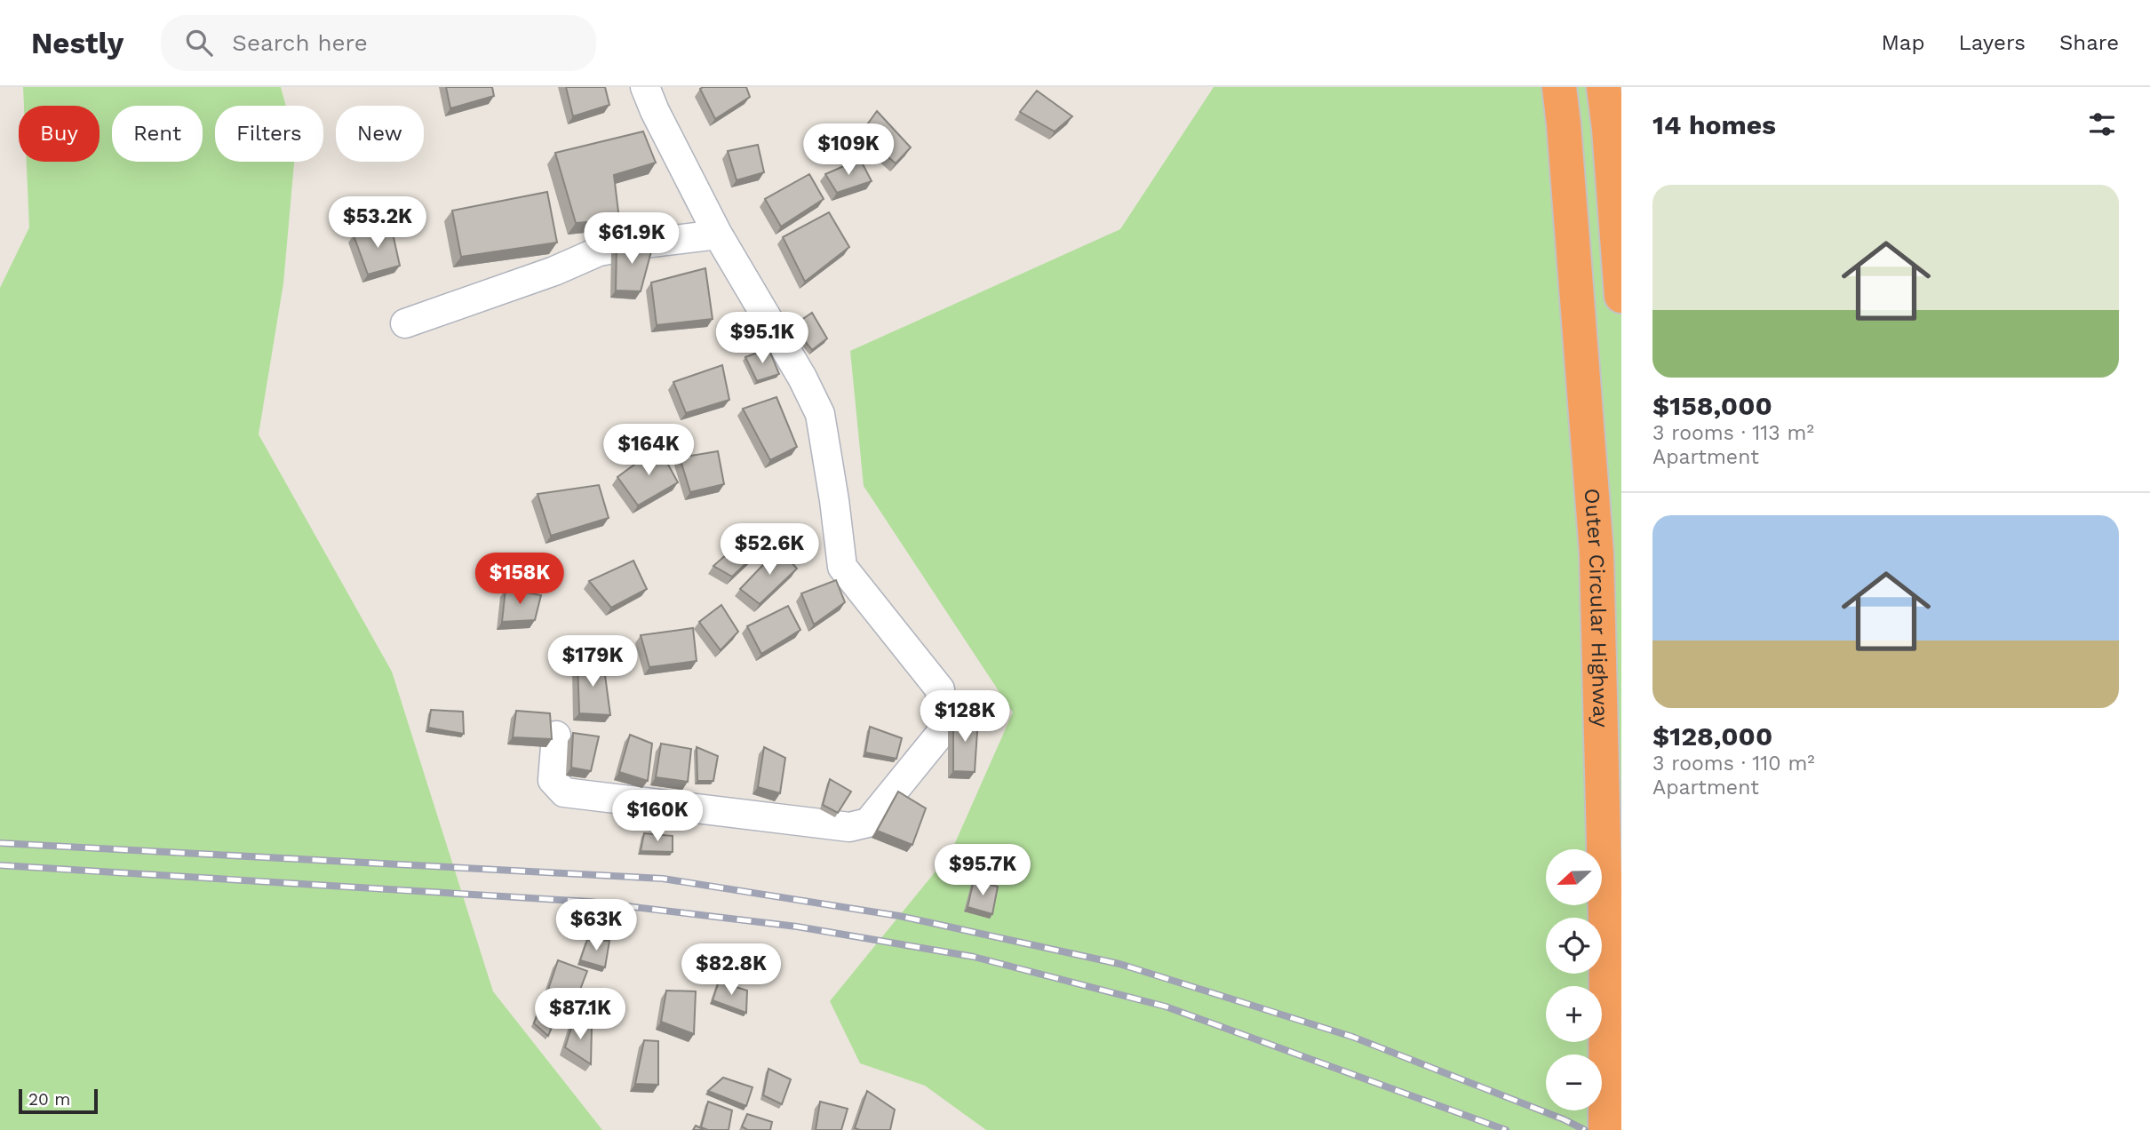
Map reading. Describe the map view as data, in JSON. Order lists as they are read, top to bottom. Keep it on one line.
{"streets":{"highway":["Outer Circular Highway"]},"scale_bar":"20 m","north":"left","page":{"header":"Nestly","search":"Search here","nav":["Map","Layers","Share"],"heading":"14 homes","chip":["Buy","Rent","Filters","New"],"price":["$109K","$53.2K","$61.9K","$95.1K","$164K","$52.6K","$158K","$179K","$128K","$160K","$95.7K","$63K","$82.8K","$87.1K"],"list":[{"name":"$158,000","note":"3 rooms · 113 m² · Apartment"},{"name":"$128,000","note":"3 rooms · 110 m² · Apartment"}],"map_buttons":["+","−"],"scale":"20 m"}}
